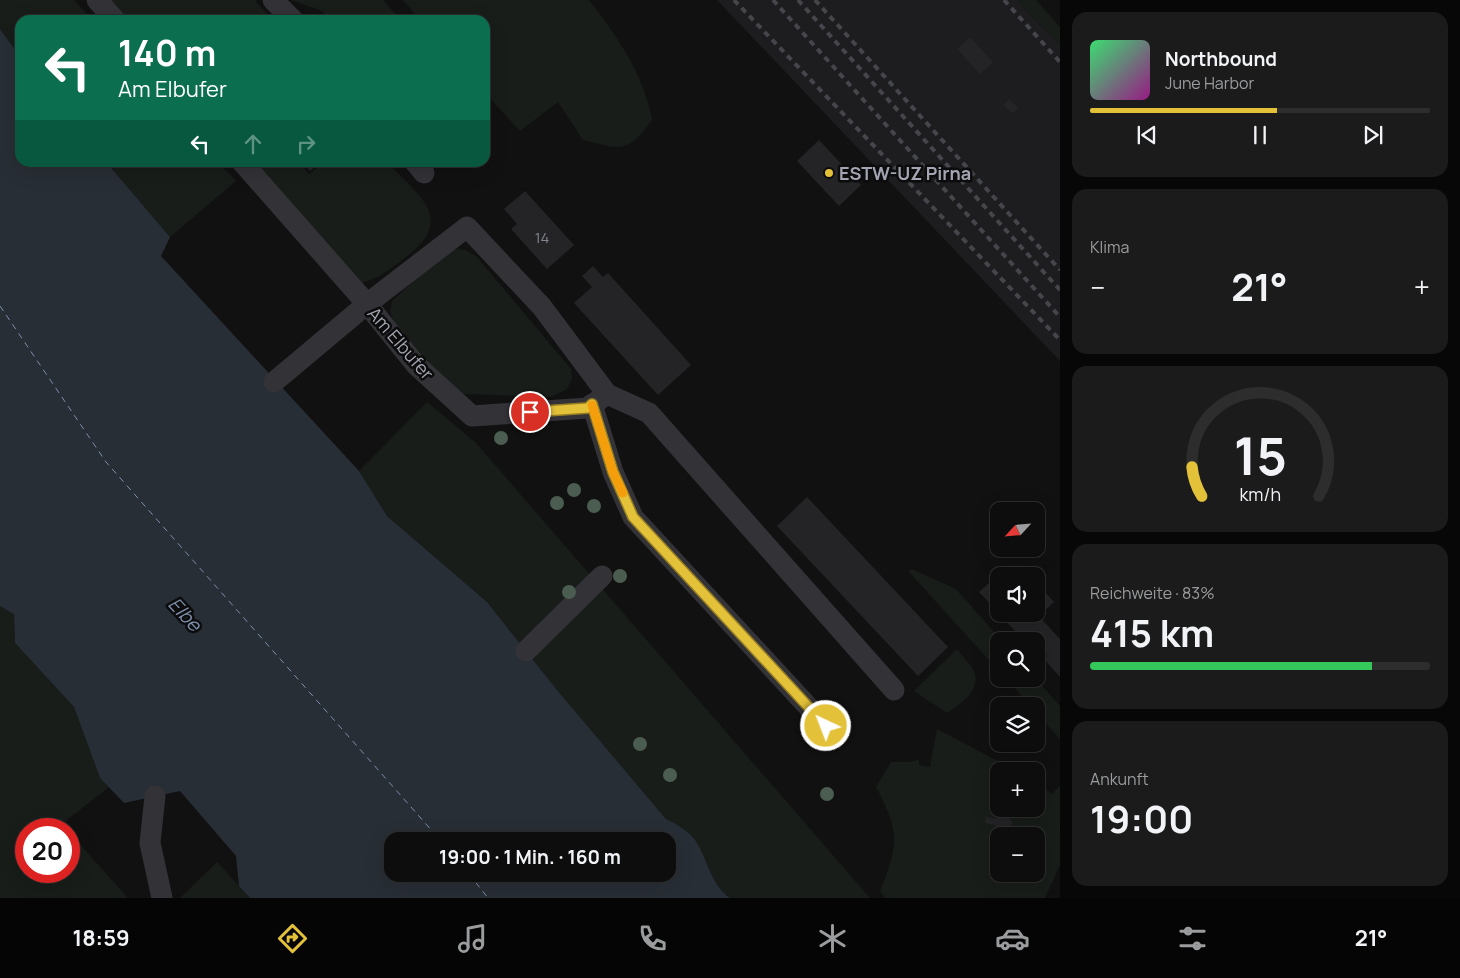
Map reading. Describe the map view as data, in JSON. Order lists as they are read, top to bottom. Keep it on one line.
{"streets":{"lane":["Am Elbufer"]},"water":["Elbe"],"places":["ESTW-UZ Pirna"],"house_numbers":["14"],"north":"bottom left","page":{"turn":["140 m","Am Elbufer"],"song":["Northbound","June Harbor"],"tile":["Klima",["Reichweite · 83%","415 km"],["Ankunft","19:00"]],"heat":["−","21°","+"],"map_buttons":["+","−"],"limit":"20","trip":"19:00 · 1 Min. · 160 m","tabs":["18:59","21°"],"gauge":["15","km/h"]}}
